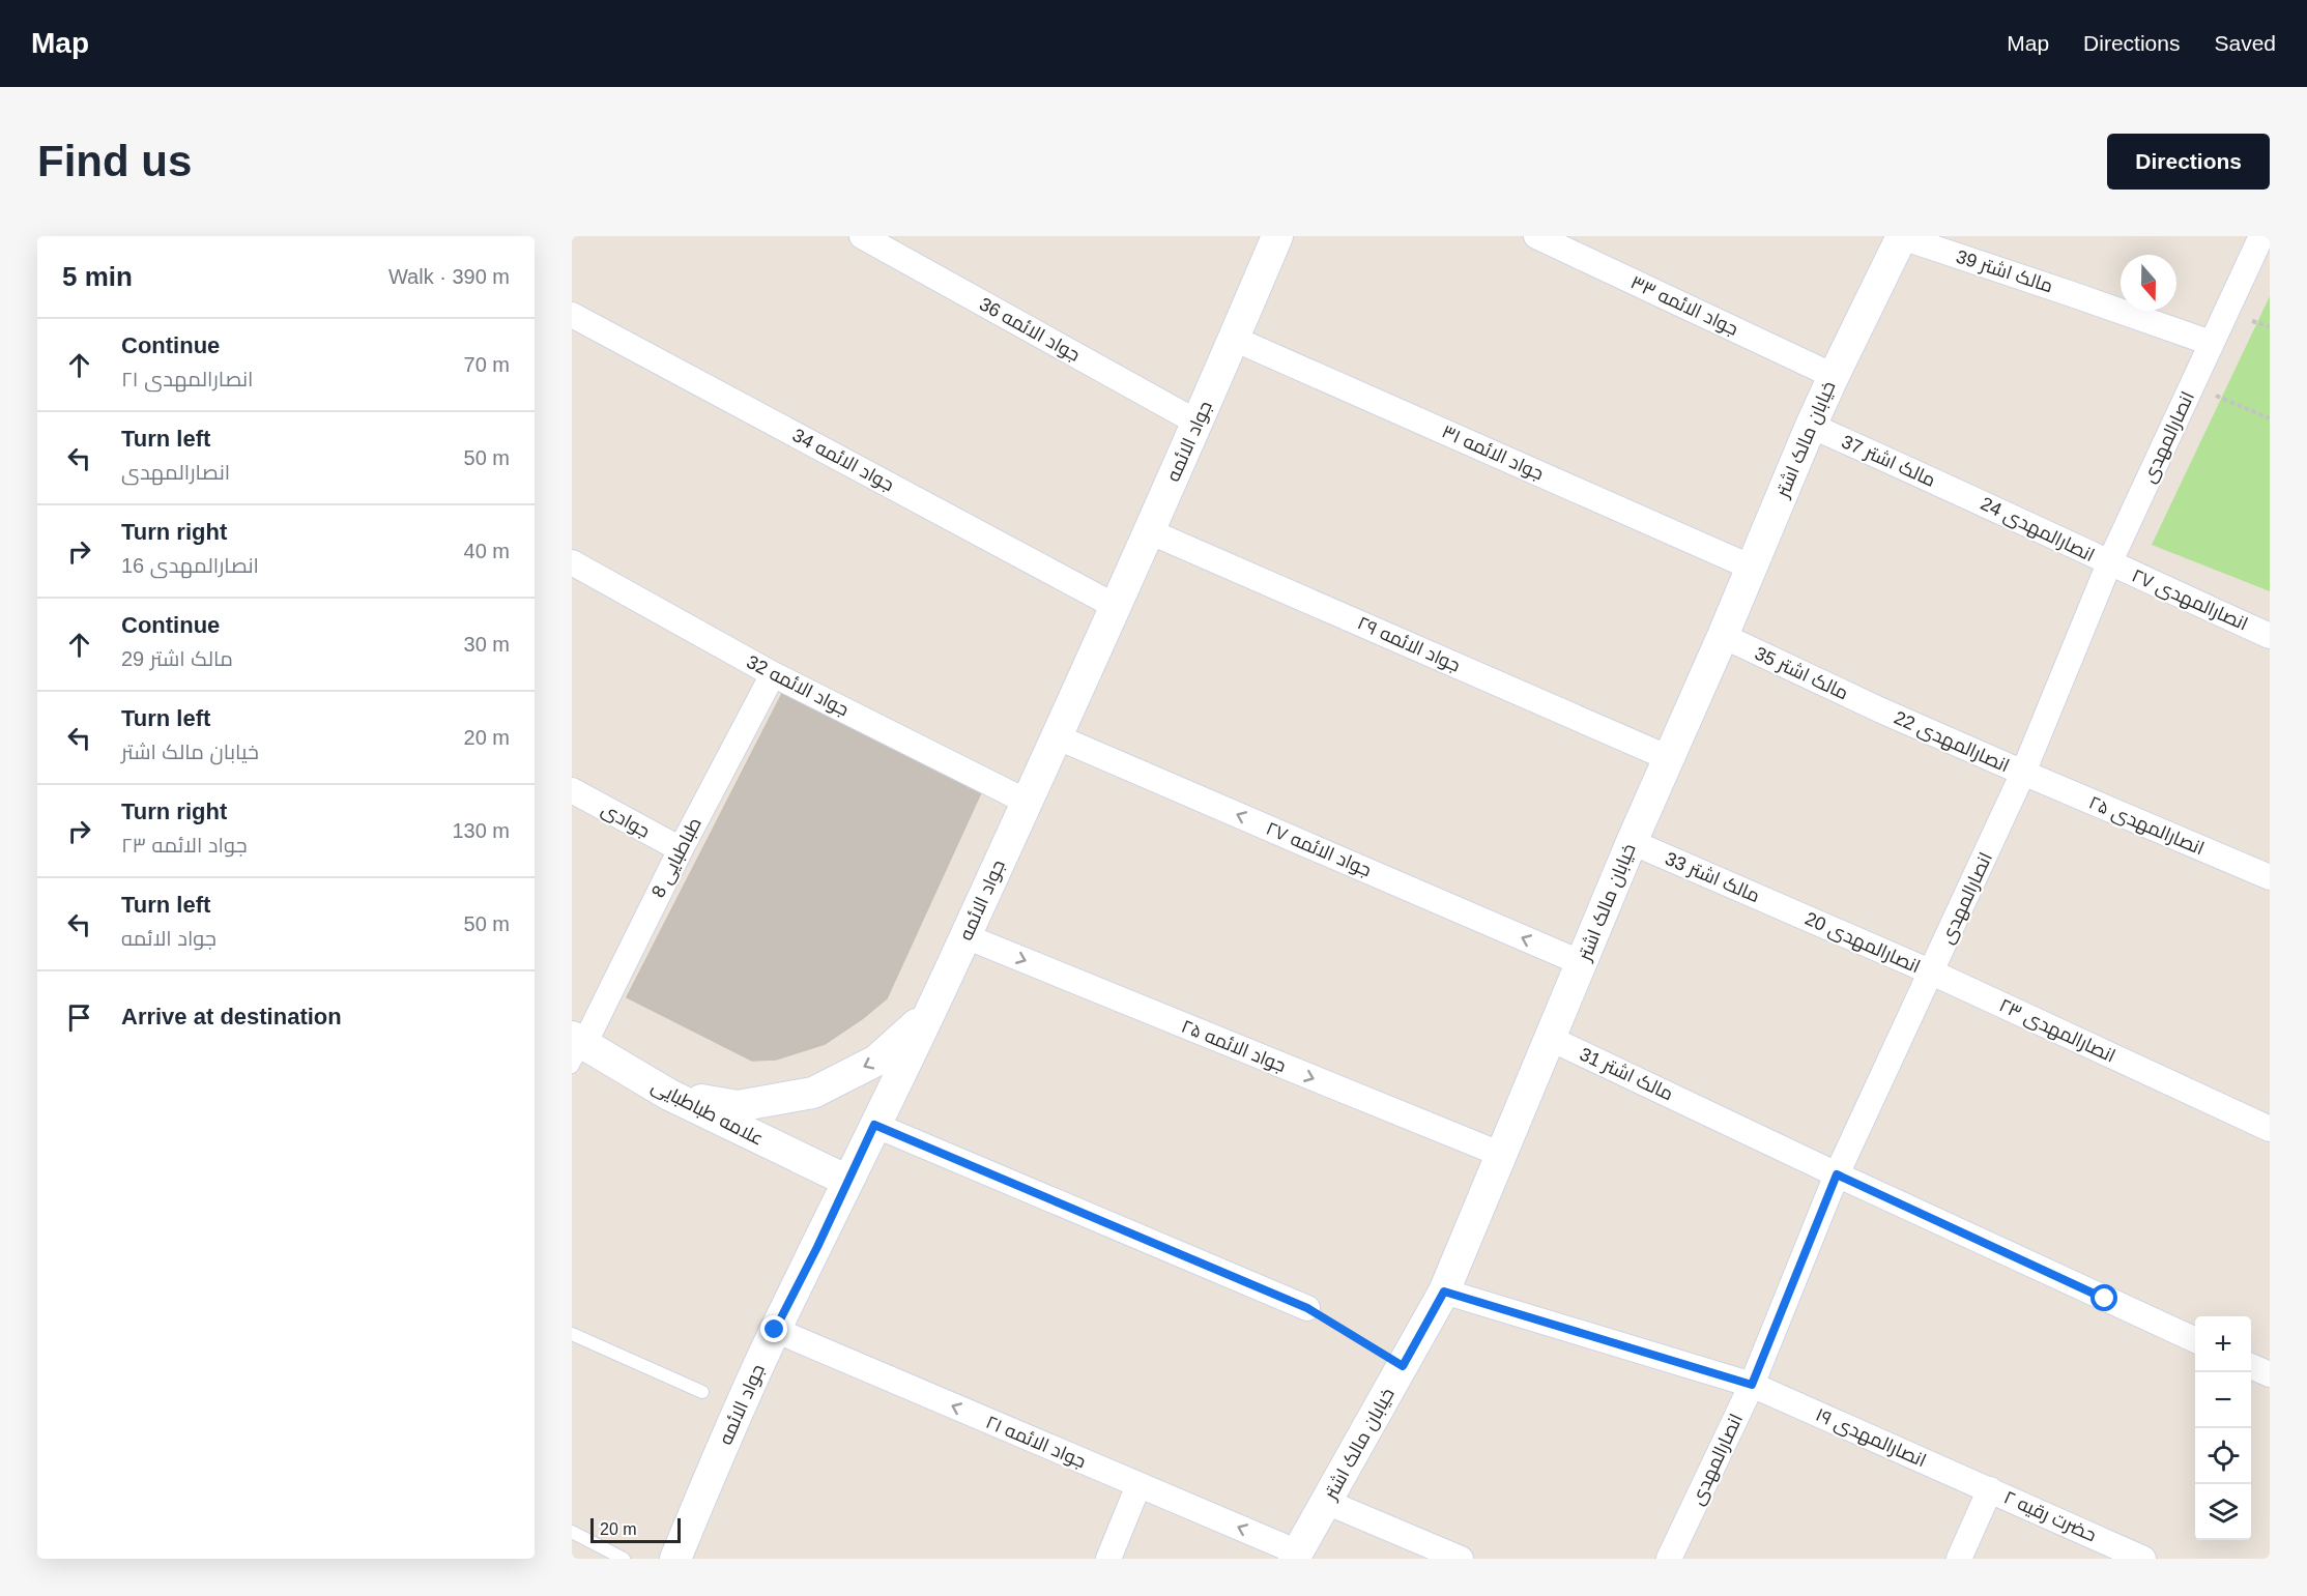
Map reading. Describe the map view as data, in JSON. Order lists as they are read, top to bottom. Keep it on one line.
{"streets":{"street":["مالک اشتر 39","جواد الائمه ۳۳","جواد الائمه 36","انصارالمهدی","خیابان مالک اشتر","جواد الائمه","جواد الائمه ۳۱","جواد الائمه 34","مالک اشتر 37","انصارالمهدی 24","انصارالمهدی ۲۷","جواد الائمه ۲۹","مالک اشتر 35","جواد الائمه 32","انصارالمهدی 22","جوادی","انصارالمهدی ۲۵","جواد الائمه ۲۷","طباطبایی 8","مالک اشتر 33","انصارالمهدی 20","انصارالمهدی ۲۳","جواد الائمه ۲۵","مالک اشتر 31","علامه طباطبایی","انصارالمهدی ۱۹","جواد الائمه ۲۱","حضرت رقیه ۲"]},"crossings":[["مالک اشتر 39","انصارالمهدی"],["مالک اشتر 39","خیابان مالک اشتر"],["جواد الائمه ۳۳","خیابان مالک اشتر"],["جواد الائمه 36","جواد الائمه"],["انصارالمهدی","انصارالمهدی 24"],["انصارالمهدی","انصارالمهدی ۲۷"],["انصارالمهدی","انصارالمهدی 22"],["انصارالمهدی","انصارالمهدی ۲۵"],["انصارالمهدی","انصارالمهدی 20"],["انصارالمهدی","انصارالمهدی ۲۳"],["انصارالمهدی","مالک اشتر 31"],["انصارالمهدی","انصارالمهدی ۱۹"],["خیابان مالک اشتر","جواد الائمه ۳۱"],["خیابان مالک اشتر","مالک اشتر 37"],["خیابان مالک اشتر","جواد الائمه ۲۹"],["خیابان مالک اشتر","مالک اشتر 35"],["خیابان مالک اشتر","جواد الائمه ۲۷"],["خیابان مالک اشتر","مالک اشتر 33"],["خیابان مالک اشتر","جواد الائمه ۲۵"],["خیابان مالک اشتر","مالک اشتر 31"],["خیابان مالک اشتر","انصارالمهدی ۱۹"],["خیابان مالک اشتر","جواد الائمه ۲۱"],["جواد الائمه","جواد الائمه ۳۱"],["جواد الائمه","جواد الائمه 34"],["جواد الائمه","جواد الائمه ۲۹"],["جواد الائمه","جواد الائمه 32"],["جواد الائمه","جواد الائمه ۲۷"],["جواد الائمه","جواد الائمه ۲۵"],["جواد الائمه","علامه طباطبایی"],["جواد الائمه","جواد الائمه ۲۱"],["مالک اشتر 37","انصارالمهدی 24"],["انصارالمهدی 24","انصارالمهدی ۲۷"],["مالک اشتر 35","انصارالمهدی 22"],["جواد الائمه 32","طباطبایی 8"],["انصارالمهدی 22","انصارالمهدی ۲۵"],["جوادی","طباطبایی 8"],["طباطبایی 8","علامه طباطبایی"],["مالک اشتر 33","انصارالمهدی 20"],["انصارالمهدی 20","انصارالمهدی ۲۳"],["انصارالمهدی ۱۹","حضرت رقیه ۲"]],"one_way":["جواد الائمه ۲۷","جواد الائمه ۲۱"],"scale_bar":"20 m","north":"bottom","page":{"header":"Map","nav":["Map","Directions","Saved"],"buttons":"Directions","title":"Find us","heading":["5 min","Walk · 390 m"],"list":[["Continue","انصارالمهدی ۲۱","70 m"],["Turn left","انصارالمهدی","50 m"],["Turn right","انصارالمهدی 16","40 m"],["Continue","مالک اشتر 29","30 m"],["Turn left","خیابان مالک اشتر","20 m"],["Turn right","جواد الائمه ۲۳","130 m"],["Turn left","جواد الائمه","50 m"],"Arrive at destination"],"map_buttons":["+","−"],"scale":"20 m"}}
